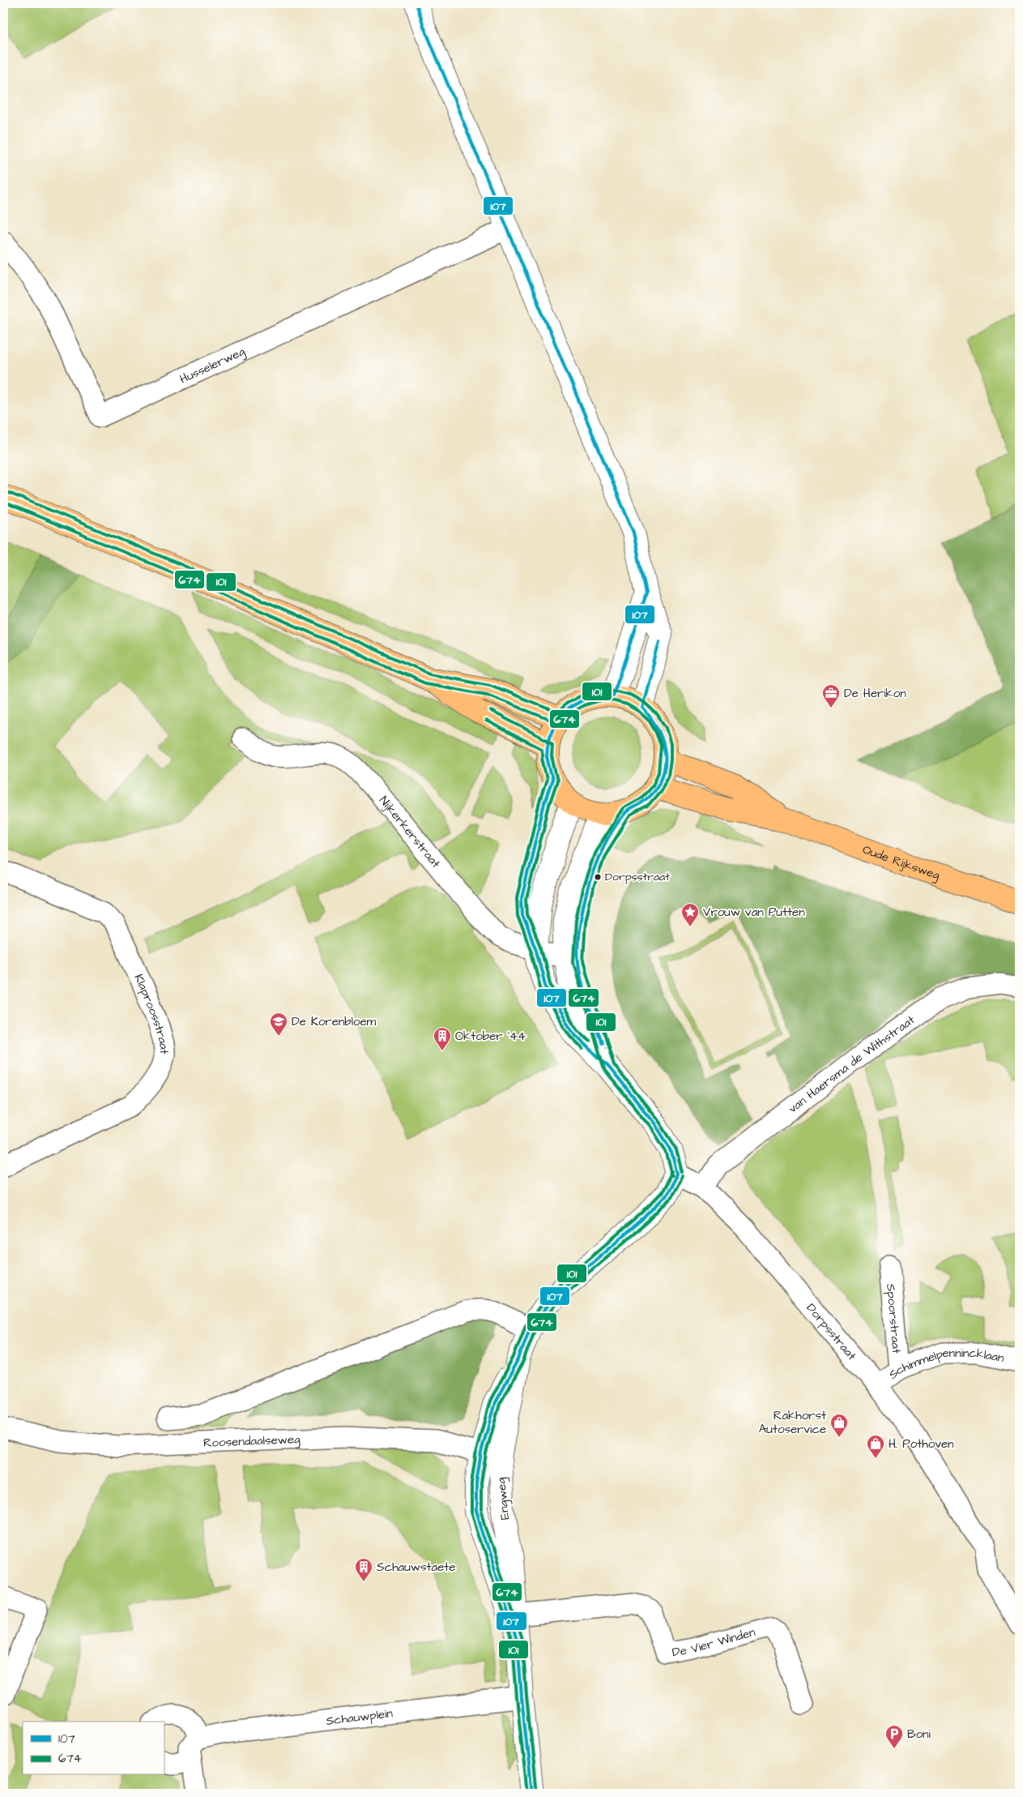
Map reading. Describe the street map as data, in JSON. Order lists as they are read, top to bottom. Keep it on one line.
{"streets":{"main road":["Oude Rijksweg"],"street":["Husselerweg","Nijkerkerstraat","Klaproosstraat","van Haersma de Withstraat","Spoorstraat","Dorpsstraat","Schimmelpennincklaan","Roosendaalseweg","Engweg","De Vier Winden","Schauwplein"]},"crossings":[["van Haersma de Withstraat","Dorpsstraat"],["Spoorstraat","Schimmelpennincklaan"],["Dorpsstraat","Schimmelpennincklaan"],["Dorpsstraat","Engweg"],["Roosendaalseweg","Engweg"],["Engweg","De Vier Winden"],["Engweg","Schauwplein"]],"places":{"office":["De Herikon"],"other":["Dorpsstraat"],"place":["Vrouw van Putten"],"school or university":["De Korenbloem"],"building":["Oktober '44","Schauwstaete"],"shop":["Rakhorst Autoservice","H. Pothoven"],"parking":["Boni"]},"lines":["transit line 107","transit line 101","transit line 674"],"legend":["107","674"]}
